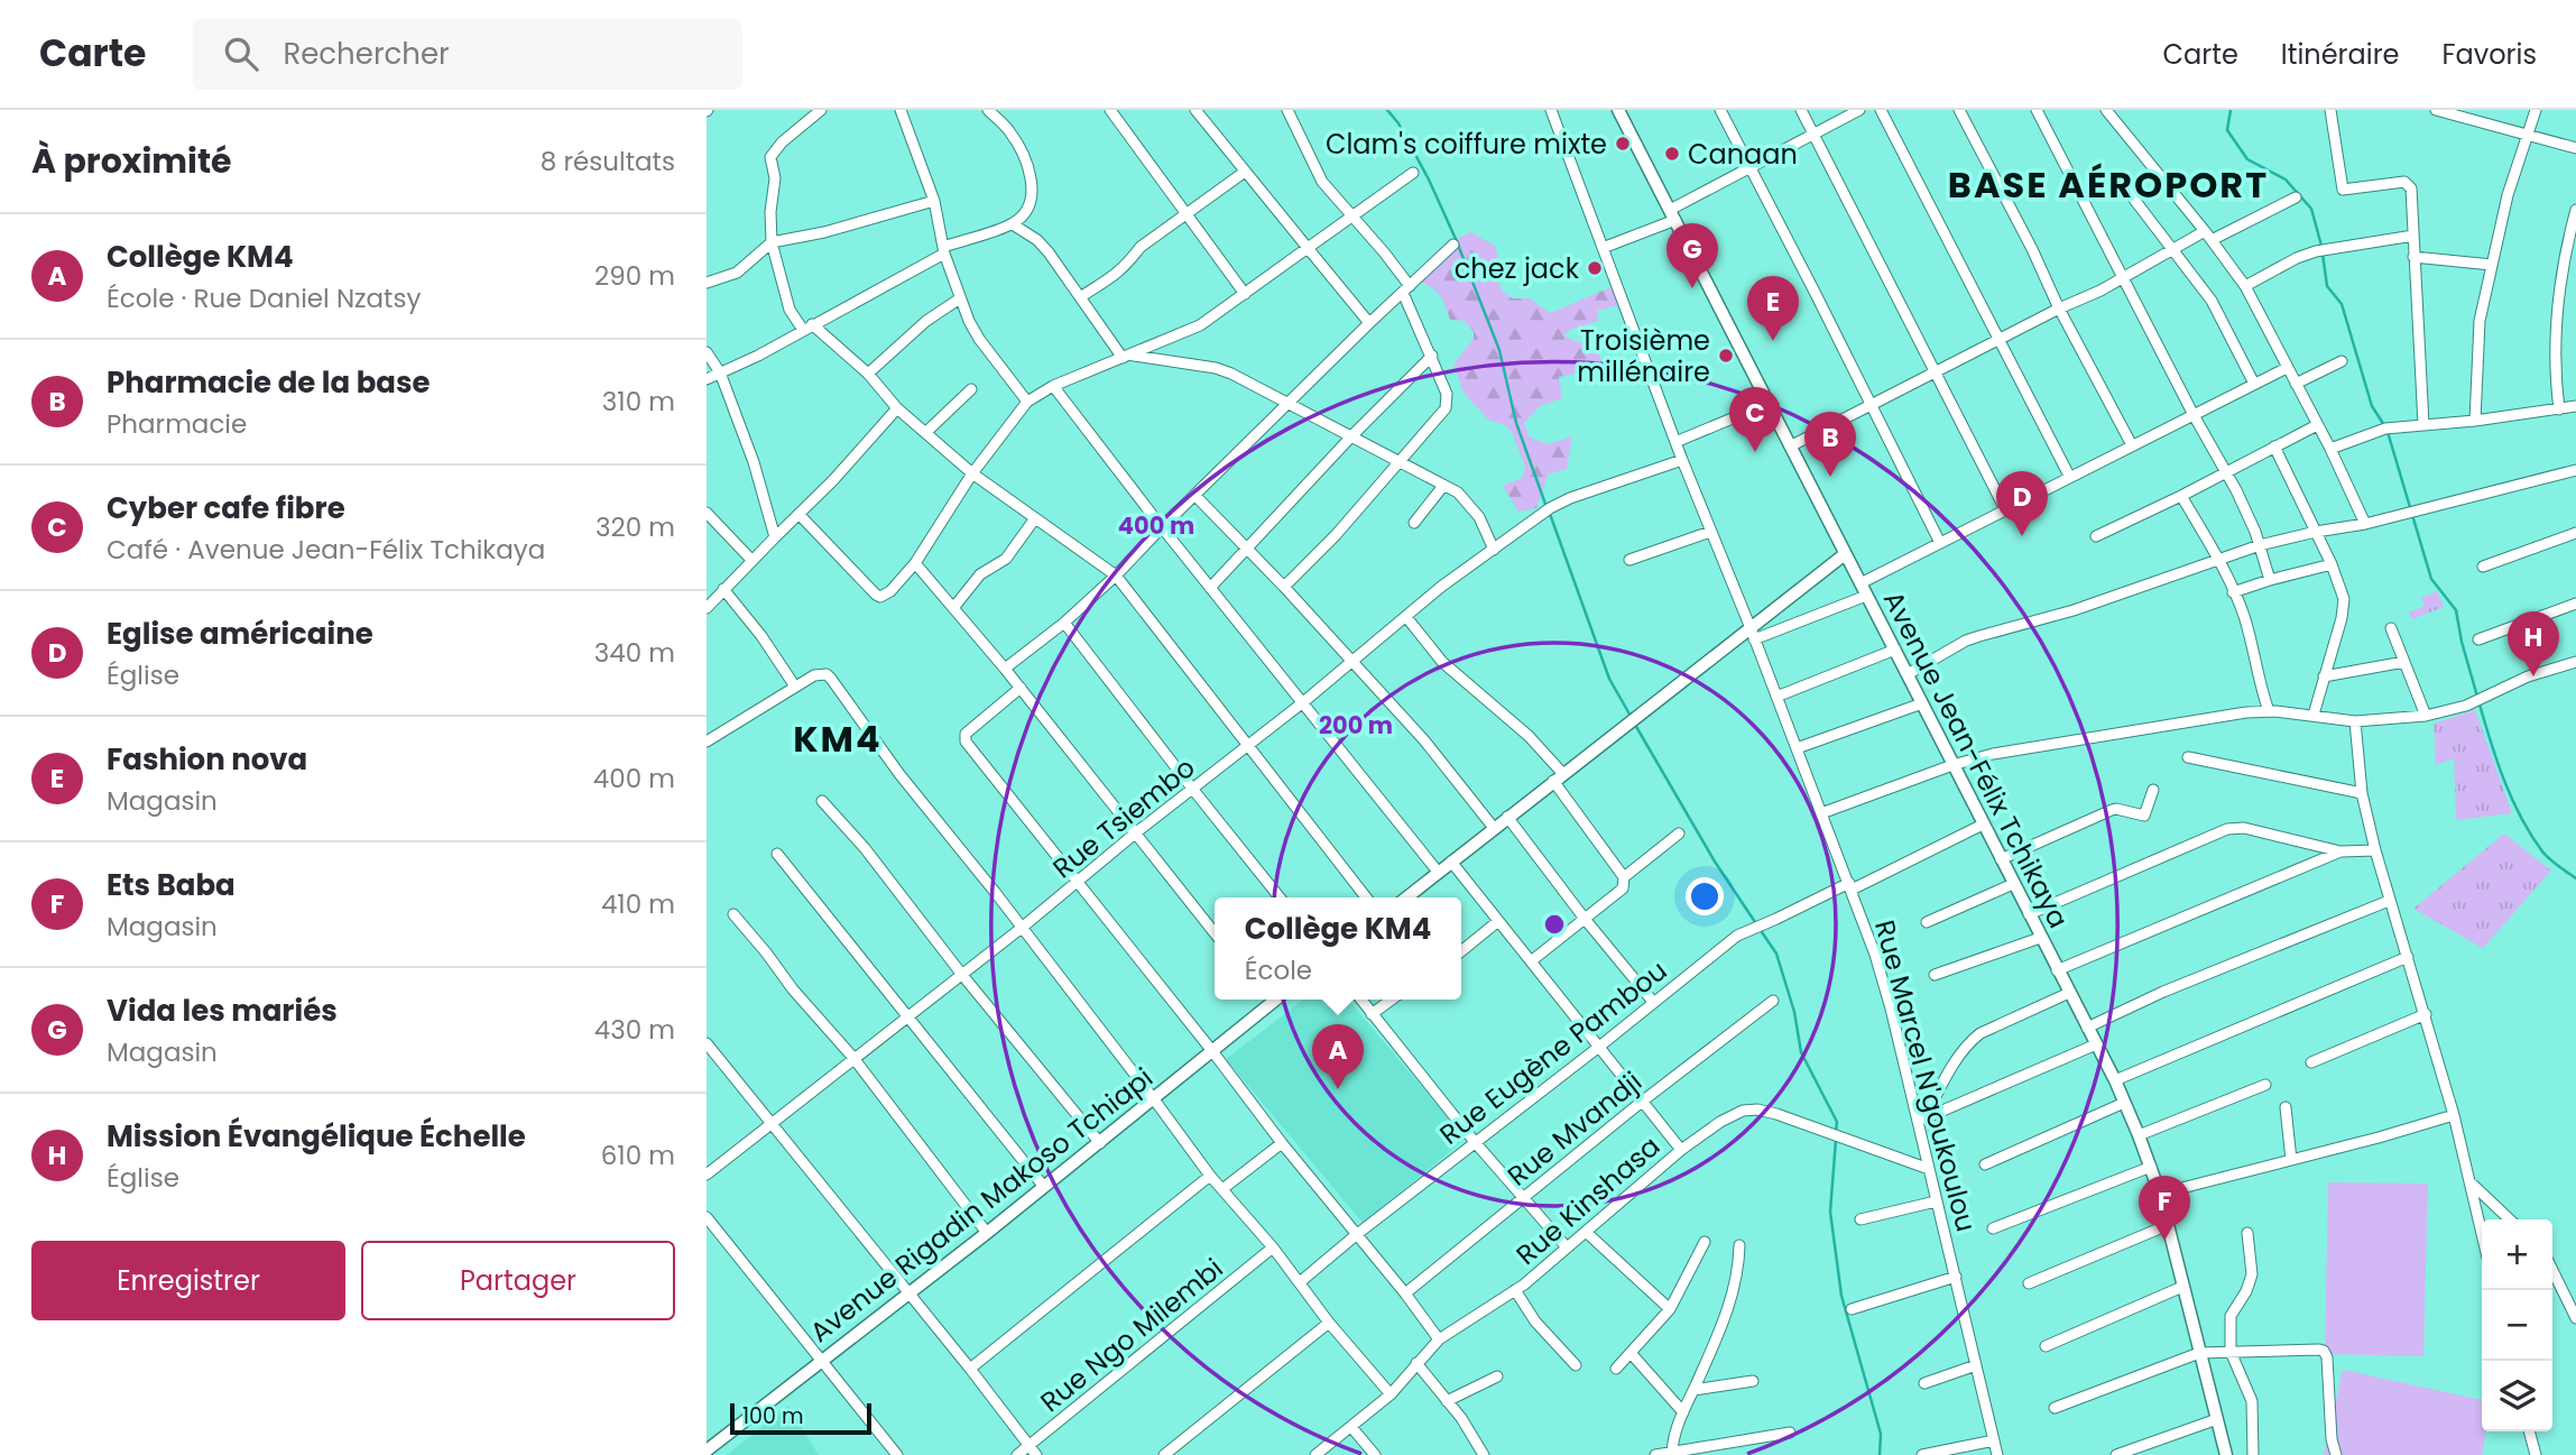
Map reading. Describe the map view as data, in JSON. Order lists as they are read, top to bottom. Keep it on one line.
{"streets":{"street":["Avenue Jean-Félix Tchikaya","Rue Tsiembo","Rue Eugène Pambou","Rue Marcel N'goukoulou","Rue Mvandji","Rue Kinshasa","Avenue Rigadin Makoso Tchiapi","Rue Ngo Milembi"]},"crossings":[["Avenue Jean-Félix Tchikaya","Rue Eugène Pambou"],["Rue Tsiembo","Rue Marcel N'goukoulou"],["Rue Eugène Pambou","Rue Marcel N'goukoulou"],["Rue Marcel N'goukoulou","Rue Kinshasa"]],"districts":["BASE AÉROPORT","KM4"],"places":["Clam's coiffure mixte","Canaan","chez jack","Troisième millénaire"],"scale_bar":"100 m","page":{"header":"Carte","search":"Rechercher","nav":["Carte","Itinéraire","Favoris"],"heading":["À proximité","8 résultats"],"list":[{"mark":"A","name":"Collège KM4","note":"École · Rue Daniel Nzatsy","value":"290 m"},{"mark":"B","name":"Pharmacie de la base","note":"Pharmacie","value":"310 m"},{"mark":"C","name":"Cyber cafe fibre","note":"Café · Avenue Jean-Félix Tchikaya","value":"320 m"},{"mark":"D","name":"Eglise américaine","note":"Église","value":"340 m"},{"mark":"E","name":"Fashion nova","note":"Magasin","value":"400 m"},{"mark":"F","name":"Ets Baba","note":"Magasin","value":"410 m"},{"mark":"G","name":"Vida les mariés","note":"Magasin","value":"430 m"},{"mark":"H","name":"Mission Évangélique Échelle","note":"Église","value":"610 m"}],"pins":["G","E","C","B","D","H","A","F"],"popup":["Collège KM4","École"],"buttons":["Enregistrer","Partager"],"map_buttons":["+","−"],"scale":"100 m"},"rings":["400 m","200 m"]}
